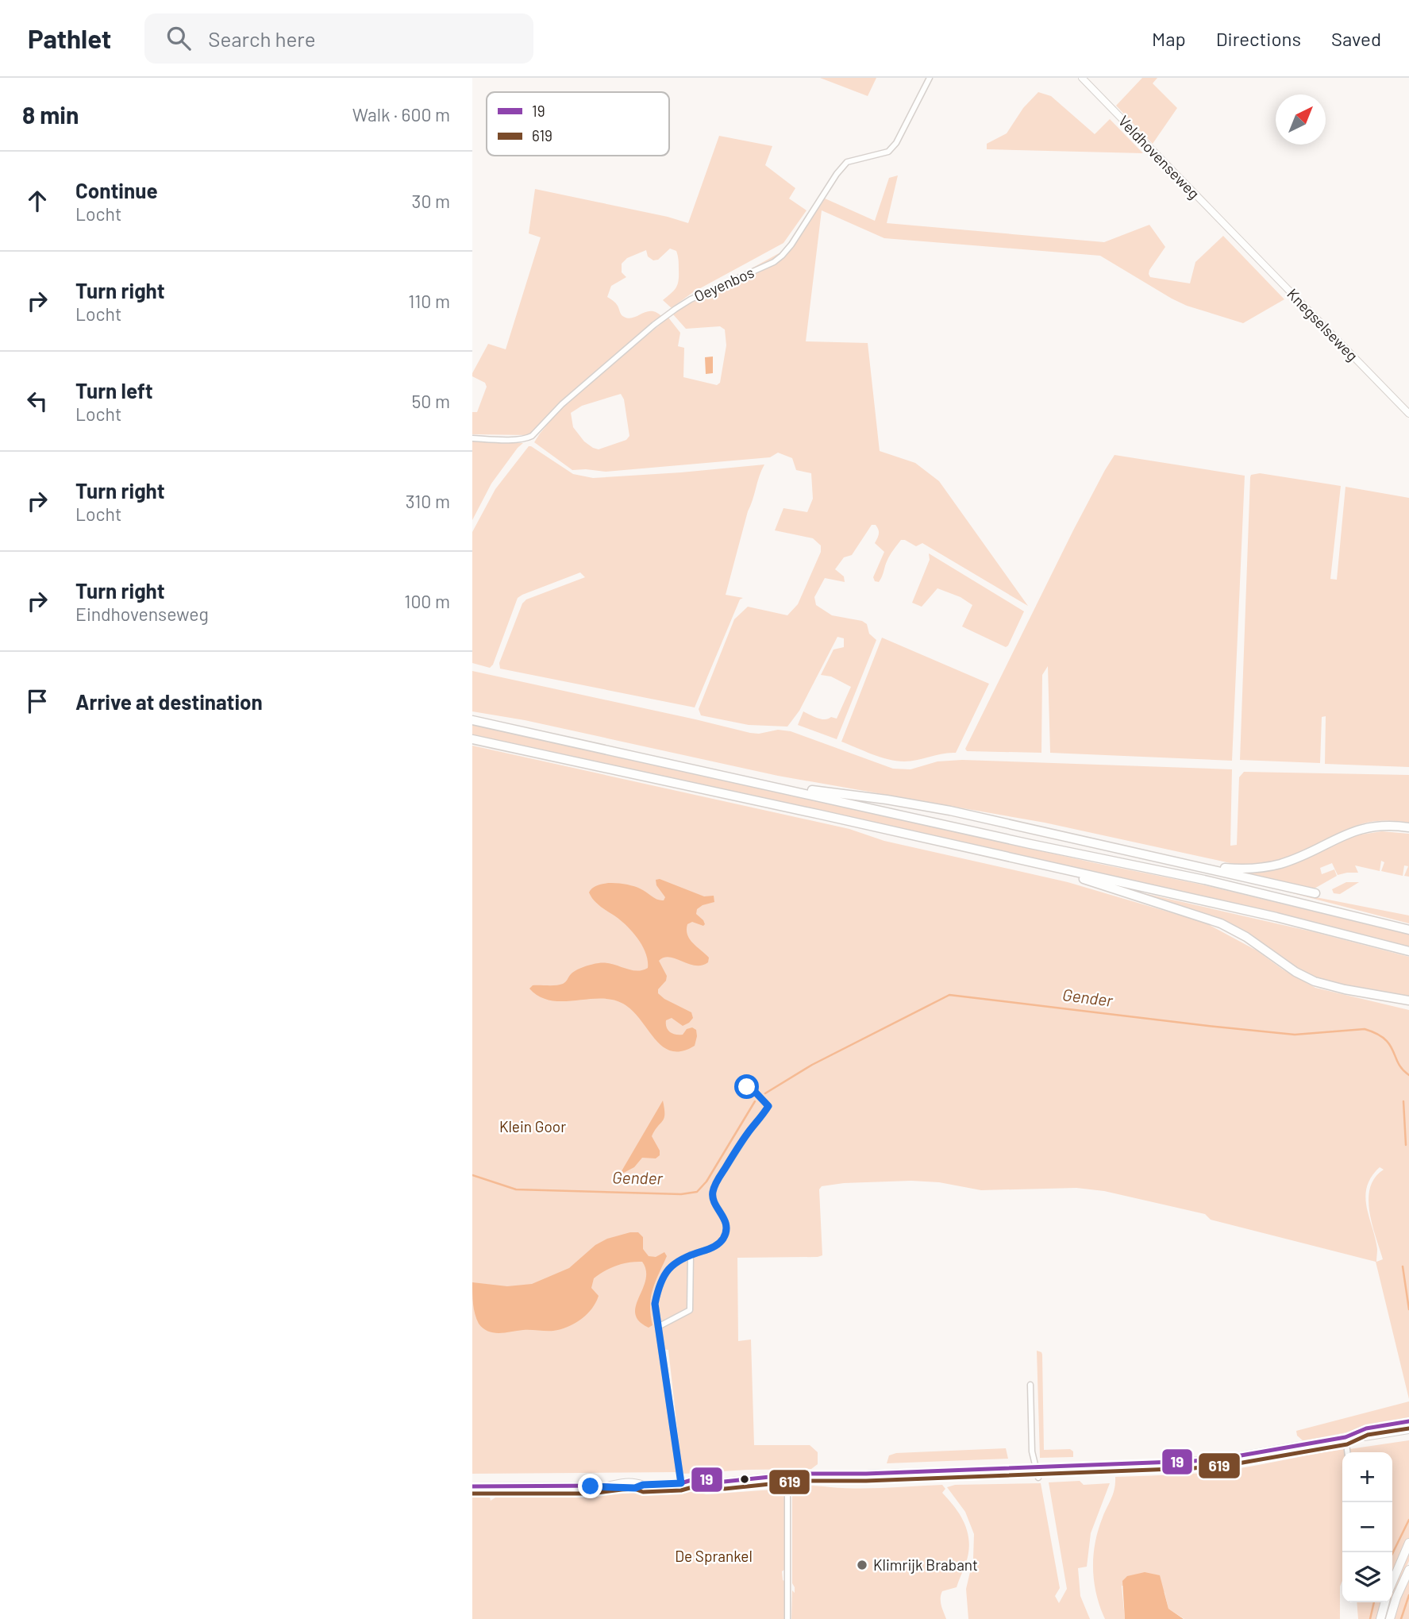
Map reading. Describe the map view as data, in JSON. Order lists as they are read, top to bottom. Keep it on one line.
{"streets":{"street":["Veldhovenseweg","Oeyenbos","Knegselseweg"]},"crossings":[["Veldhovenseweg","Knegselseweg"]],"water":["Gender"],"parks":["Klein Goor","De Sprankel"],"places":["Klimrijk Brabant"],"lines":["transit line 19","transit line 619"],"legend":["19","619"],"north":"top right","page":{"header":"Pathlet","search":"Search here","nav":["Map","Directions","Saved"],"heading":["8 min","Walk · 600 m"],"list":[["Continue","Locht","30 m"],["Turn right","Locht","110 m"],["Turn left","Locht","50 m"],["Turn right","Locht","310 m"],["Turn right","Eindhovenseweg","100 m"],"Arrive at destination"],"map_buttons":["+","−"]}}
